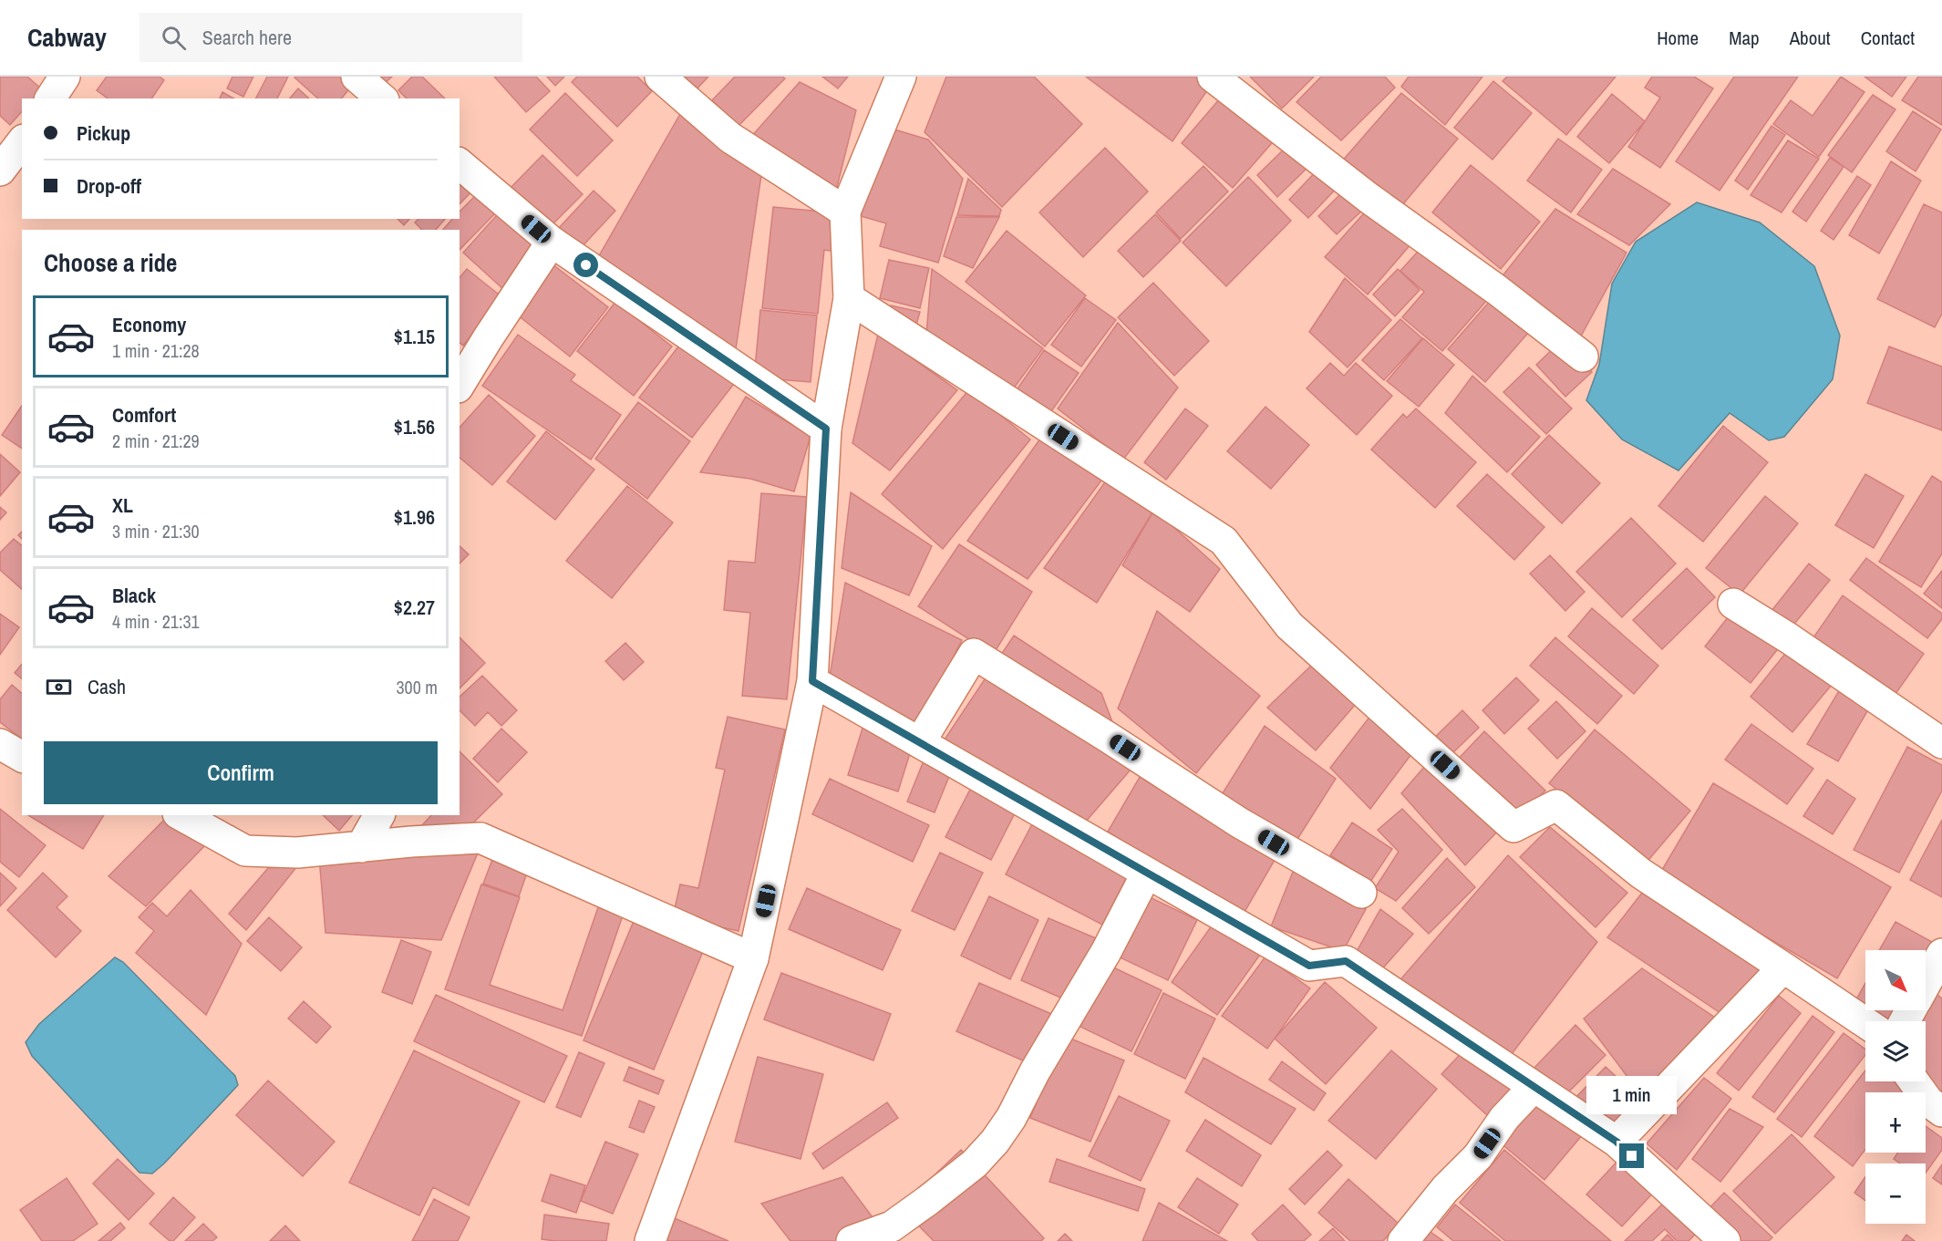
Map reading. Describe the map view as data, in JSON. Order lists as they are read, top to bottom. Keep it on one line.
{"north":"bottom right","page":{"header":"Cabway","search":"Search here","nav":["Home","Map","About","Contact"],"banner":["Pickup","Drop-off"],"heading":"Choose a ride","list":[{"name":"Economy","note":"1 min · 21:28","value":"$1.15"},{"name":"Comfort","note":"2 min · 21:29","value":"$1.56"},{"name":"XL","note":"3 min · 21:30","value":"$1.96"},{"name":"Black","note":"4 min · 21:31","value":"$2.27"}],"pay":["Cash","300 m"],"buttons":"Confirm","map_buttons":["+","−"],"bubble":"1 min"}}
